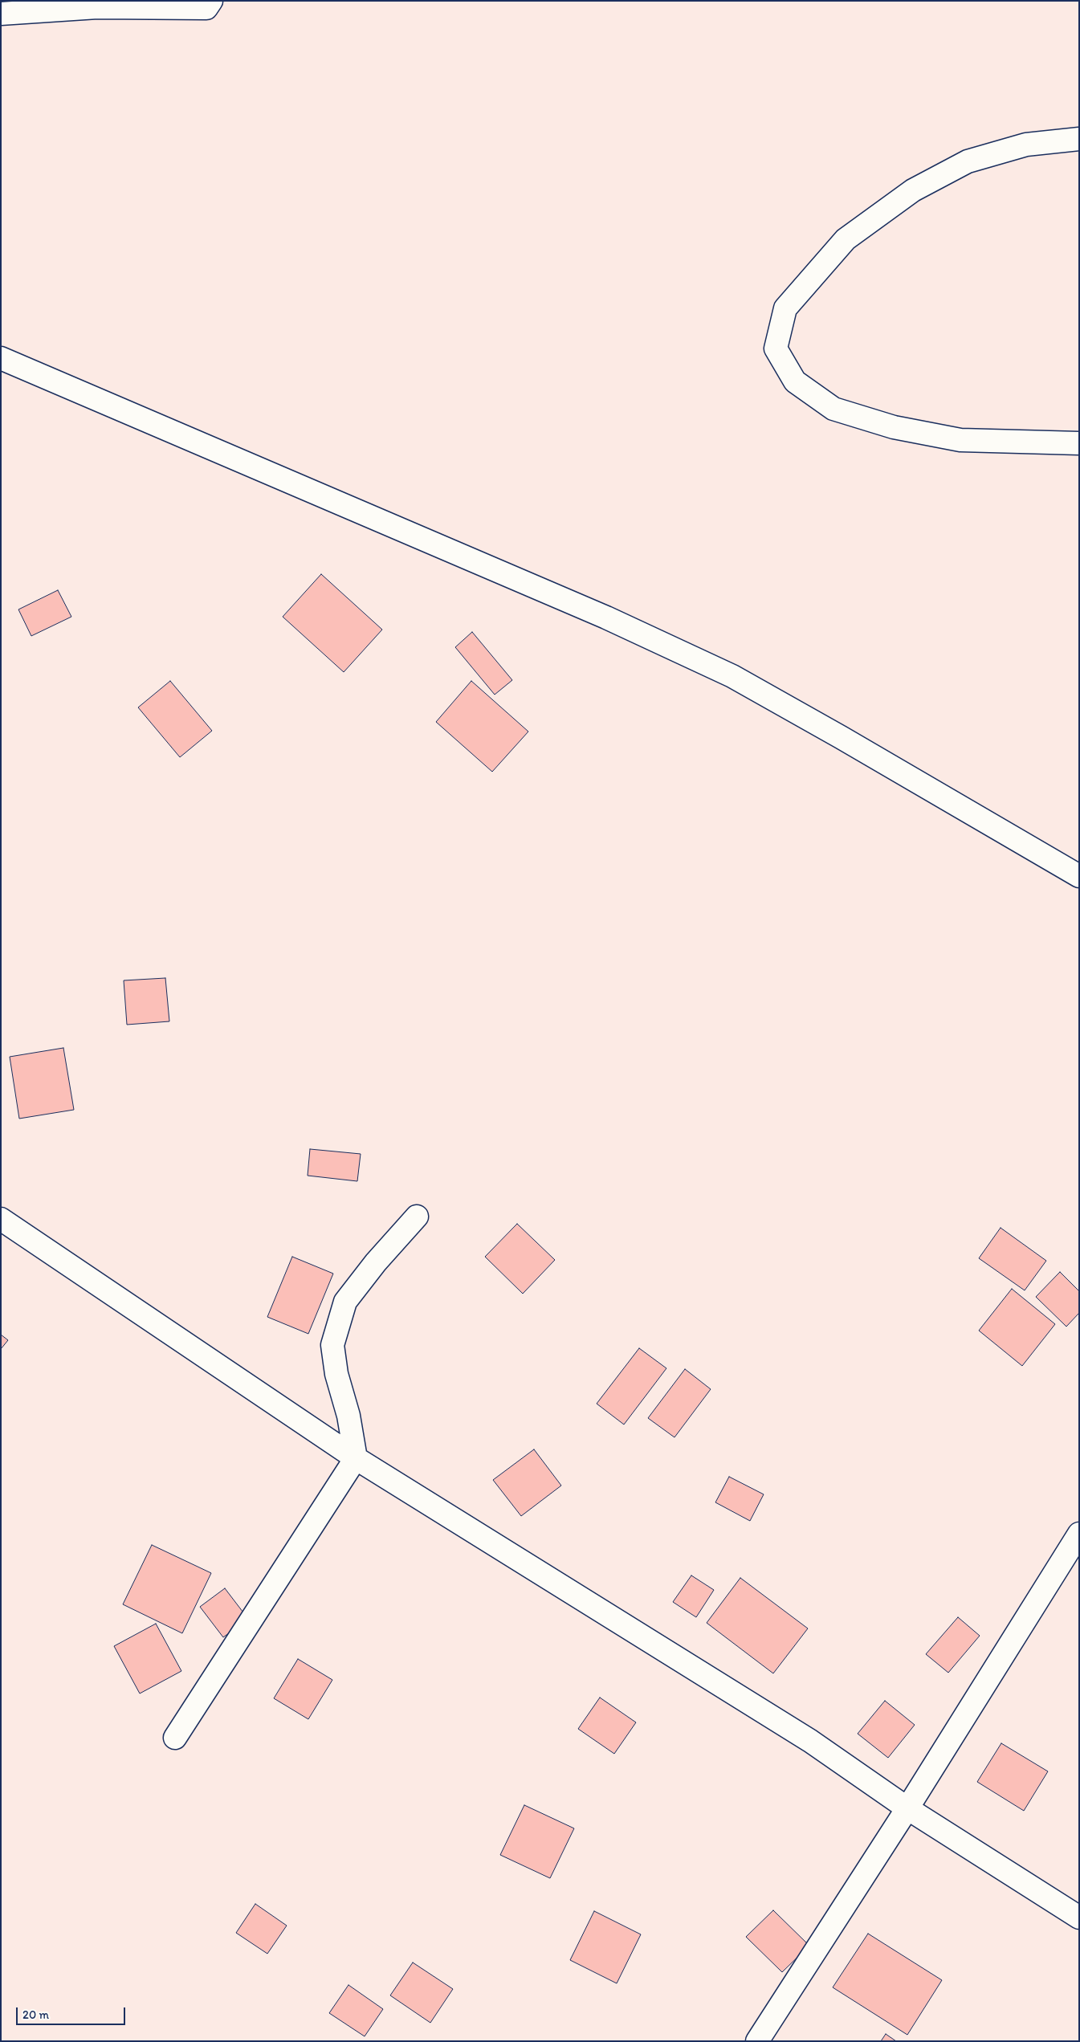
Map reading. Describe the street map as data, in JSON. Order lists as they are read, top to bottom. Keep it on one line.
{"scale_bar":"20 m"}
